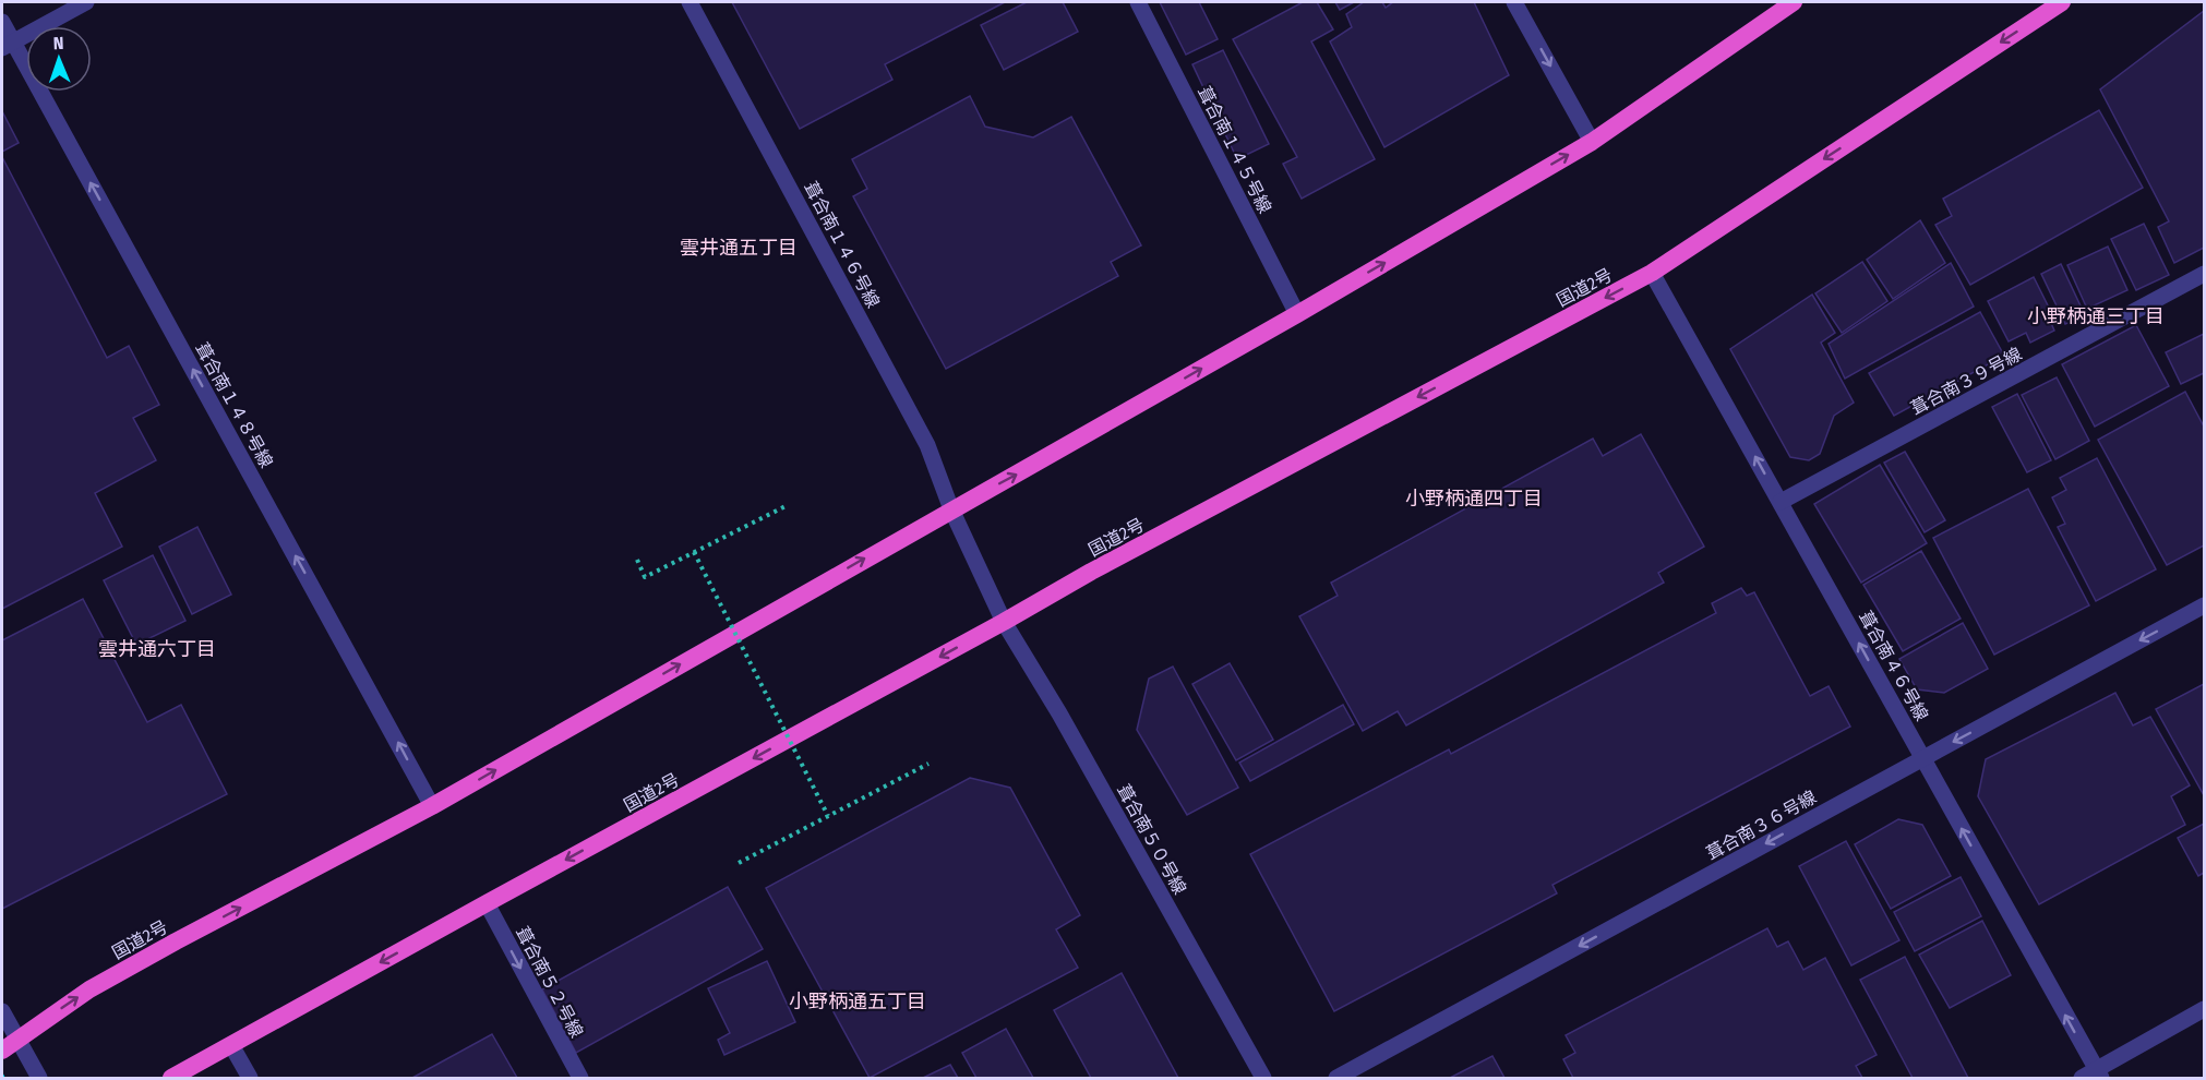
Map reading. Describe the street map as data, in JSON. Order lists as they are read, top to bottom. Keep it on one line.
{"streets":{"highway":["国道2号"],"street":["葺合南１４５号線","葺合南１４６号線","葺合南３９号線","葺合南１４８号線","葺合南４６号線","葺合南３６号線","葺合南５０号線","葺合南５２号線"]},"crossings":[["葺合南１４５号線","国道2号"],["葺合南１４６号線","国道2号"],["葺合南１４６号線","葺合南５０号線"],["国道2号","葺合南１４８号線"],["国道2号","葺合南４６号線"],["国道2号","葺合南５０号線"],["国道2号","葺合南５２号線"],["葺合南３９号線","葺合南４６号線"],["葺合南４６号線","葺合南３６号線"]],"one_way":["葺合南１４８号線","葺合南４６号線","葺合南３６号線","葺合南５２号線"],"districts":["雲井通五丁目","小野柄通三丁目","小野柄通四丁目","雲井通六丁目","小野柄通五丁目"],"north":"top"}
